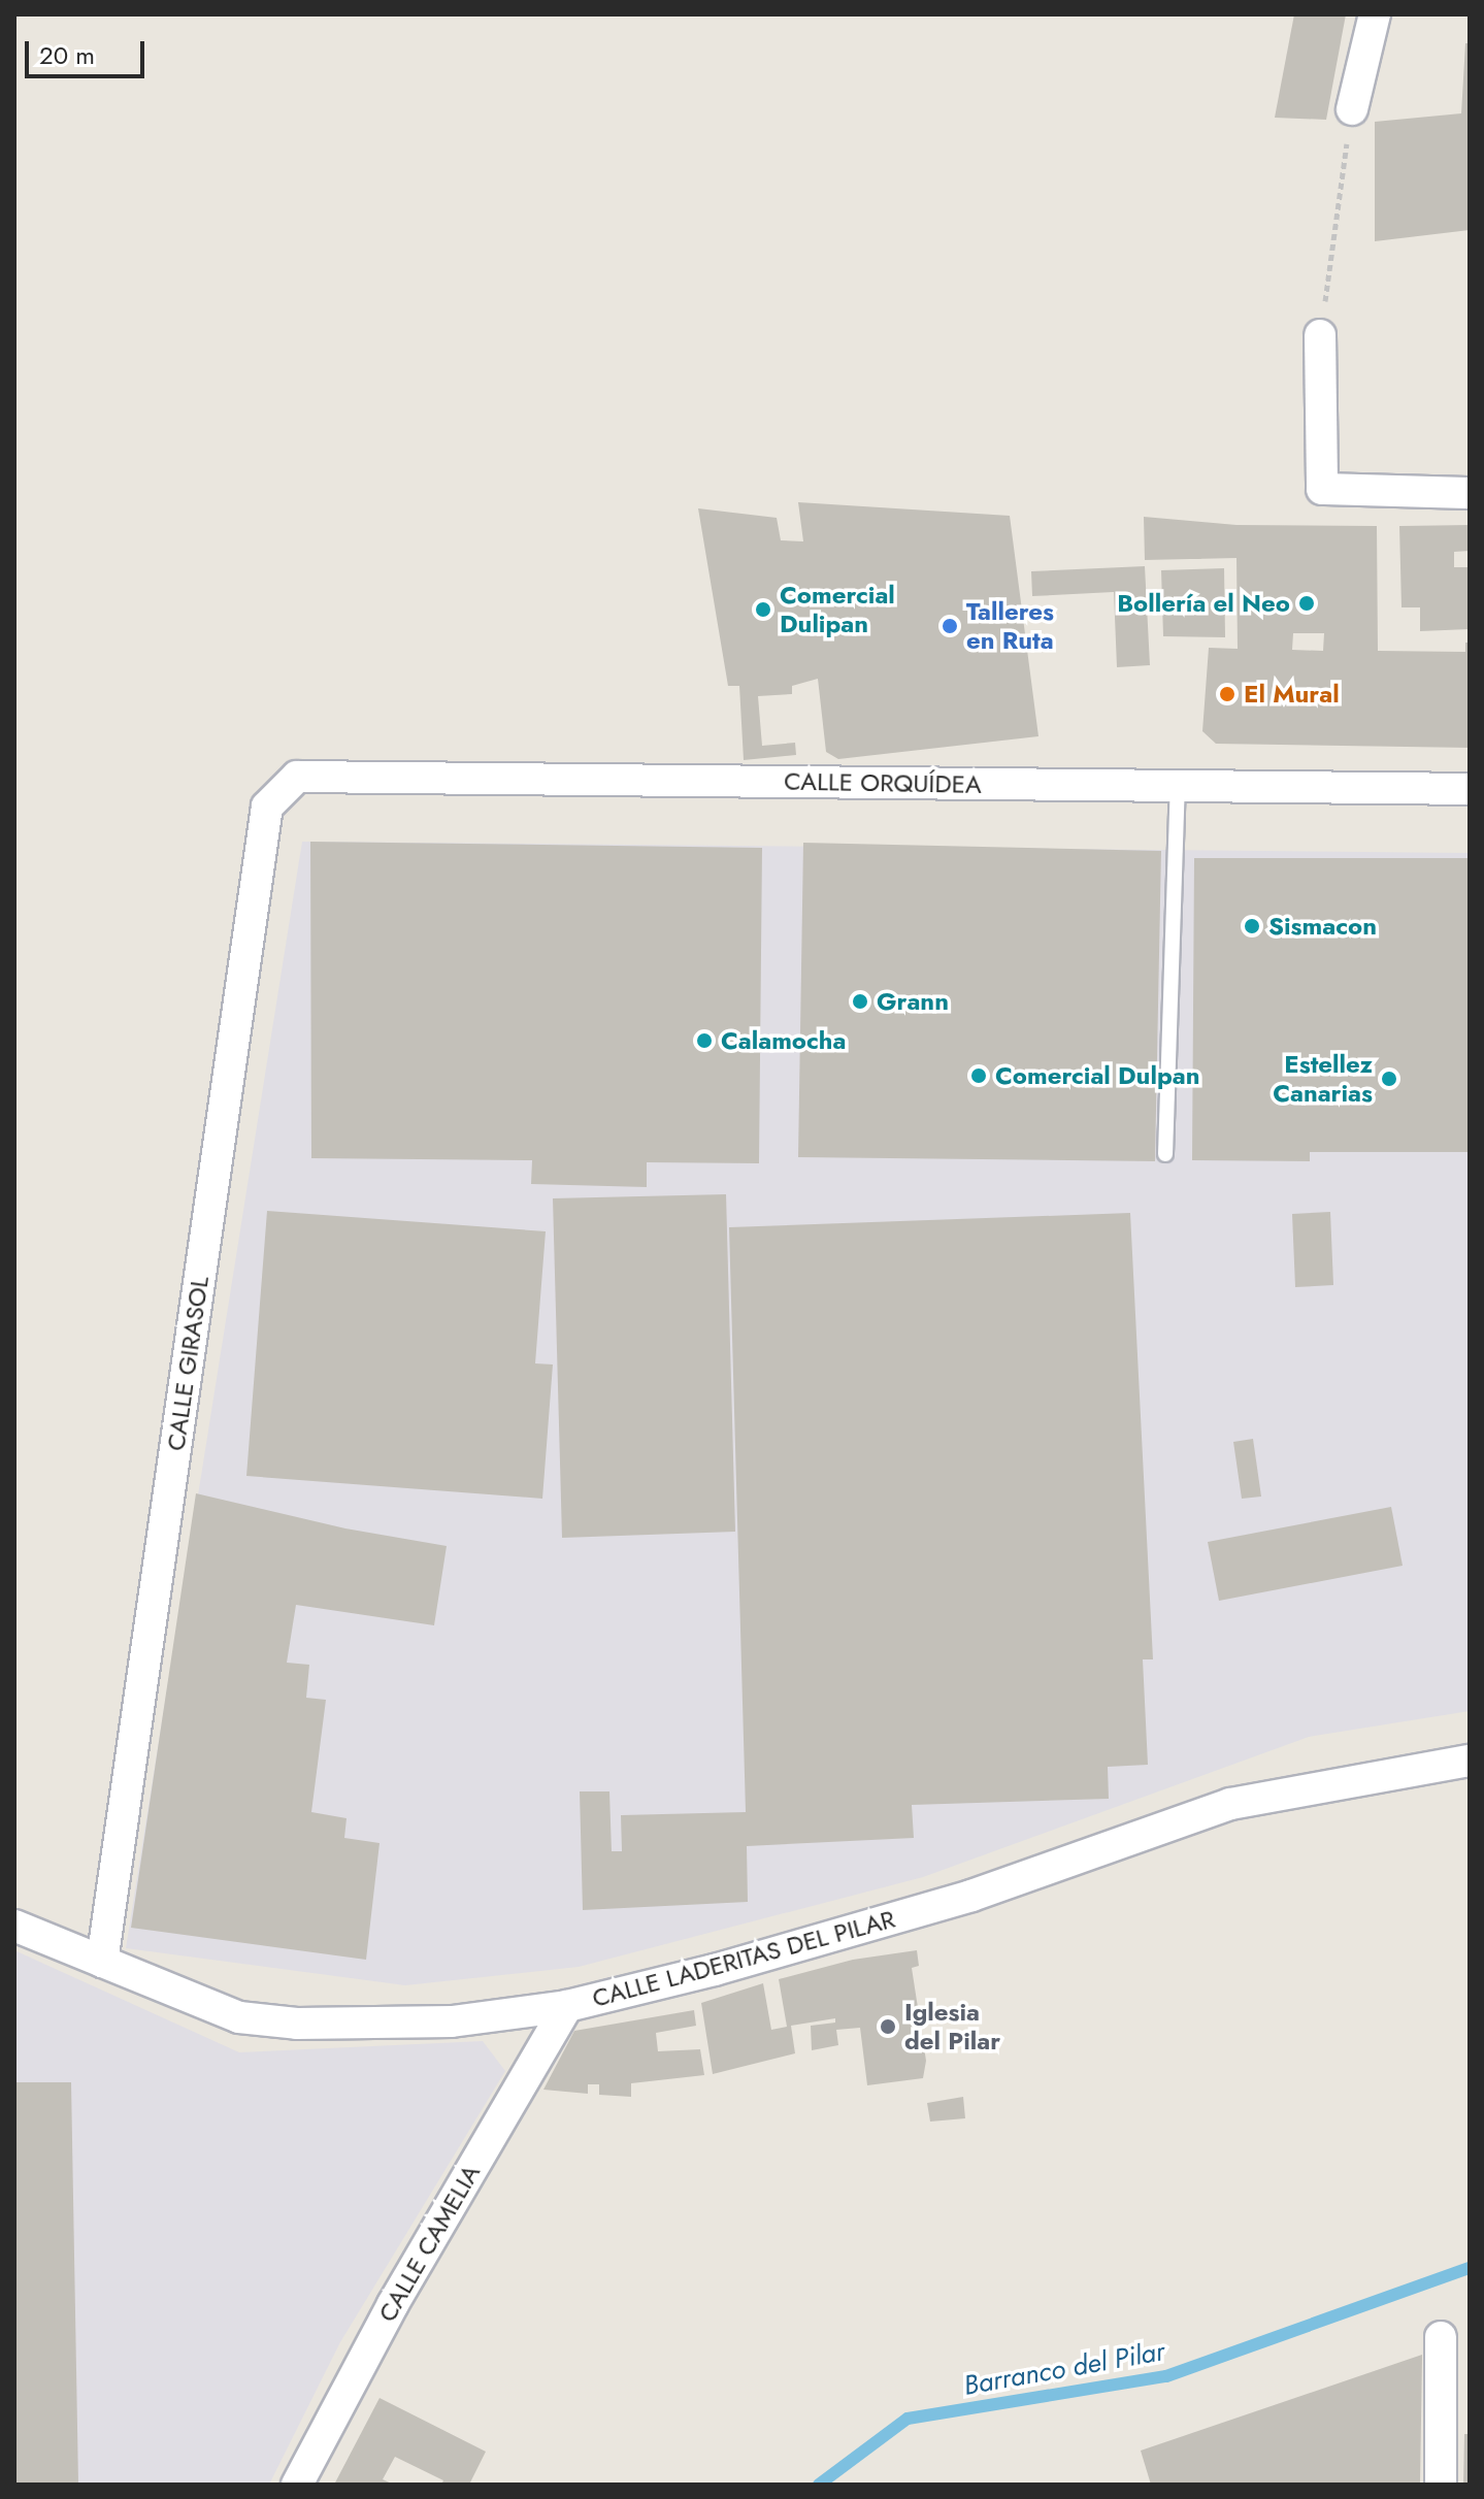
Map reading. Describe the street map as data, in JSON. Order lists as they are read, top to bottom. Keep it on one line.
{"streets":{"street":["CALLE ORQUÍDEA","CALLE GIRASOL","CALLE LADERITAS DEL PILAR","CALLE CAMELIA"]},"crossings":[["CALLE ORQUÍDEA","CALLE GIRASOL"],["CALLE GIRASOL","CALLE LADERITAS DEL PILAR"],["CALLE LADERITAS DEL PILAR","CALLE CAMELIA"]],"water":["Barranco del Pilar"],"places":["Bollería el Neo","Comercial Dulipan","Talleres en Ruta","El Mural","Sismacon","Grann","Calamocha","Comercial Dulpan","Estellez Canarias","Iglesia del Pilar"],"scale_bar":"20 m"}
